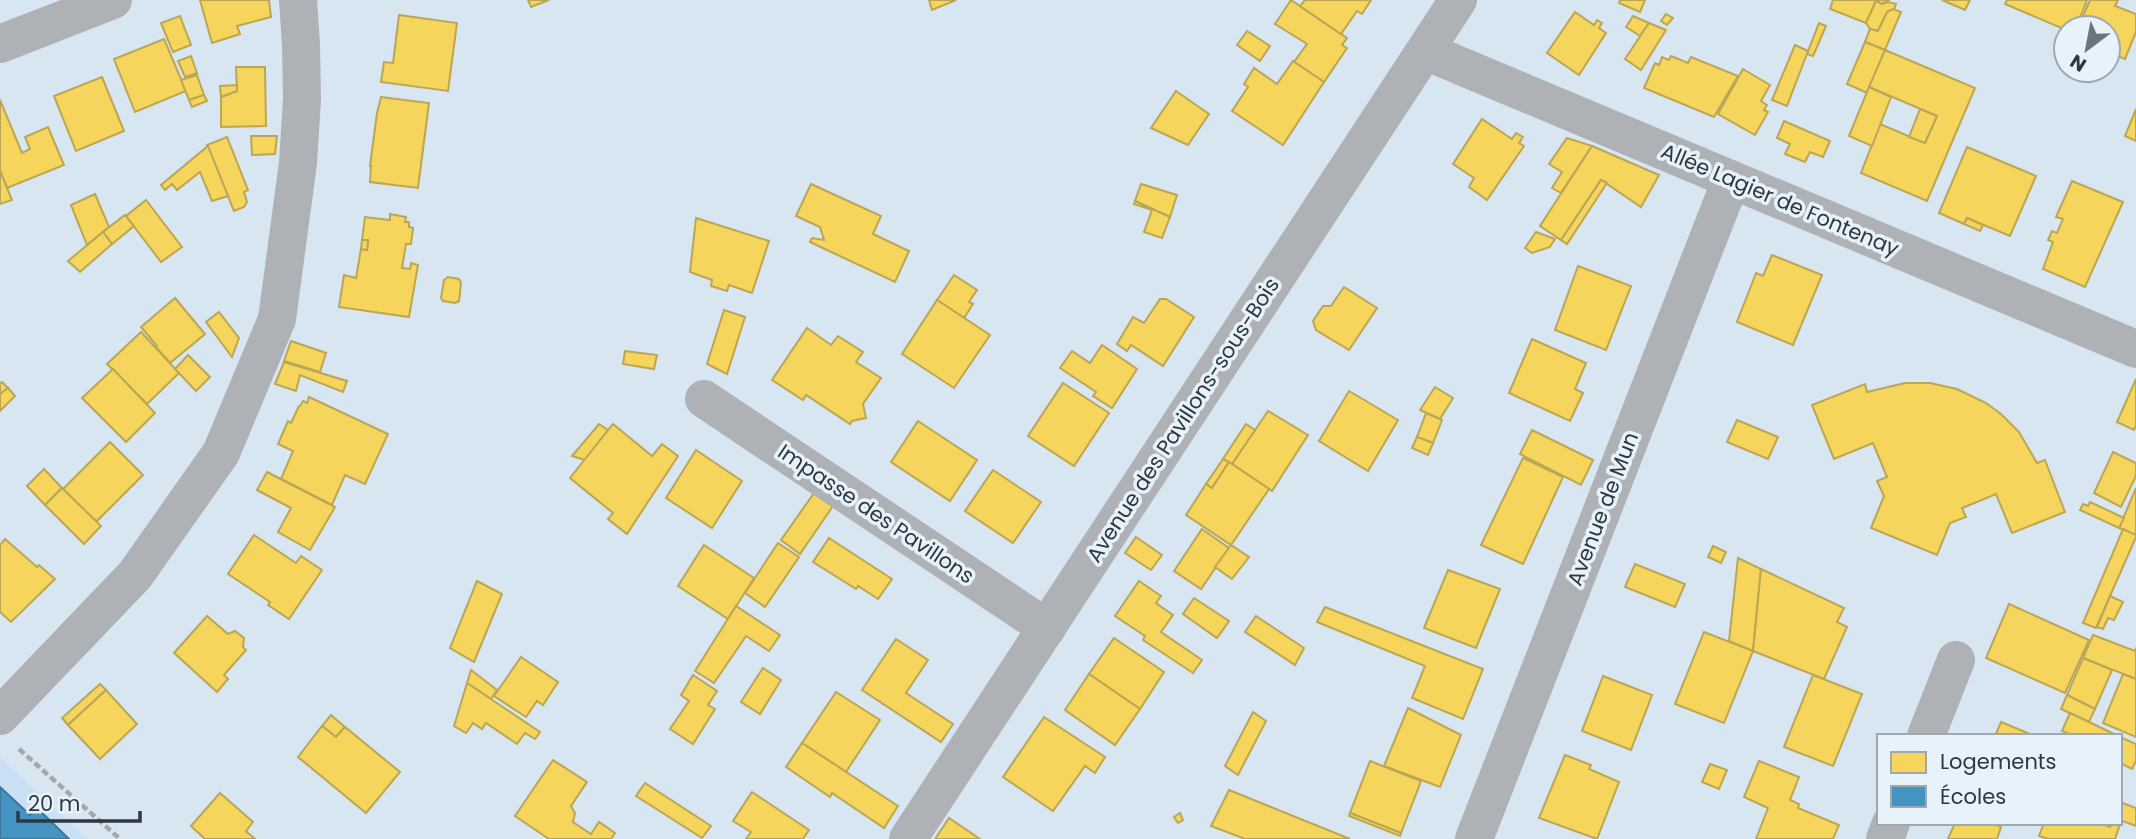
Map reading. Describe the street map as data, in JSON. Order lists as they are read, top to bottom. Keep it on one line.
{"streets":{"street":["Allée Lagier de Fontenay","Avenue des Pavillons-sous-Bois","Avenue de Mun","Impasse des Pavillons"]},"crossings":[["Allée Lagier de Fontenay","Avenue des Pavillons-sous-Bois"],["Allée Lagier de Fontenay","Avenue de Mun"],["Avenue des Pavillons-sous-Bois","Impasse des Pavillons"]],"legend":["Logements","Écoles"],"scale_bar":"20 m","north":"bottom left"}
